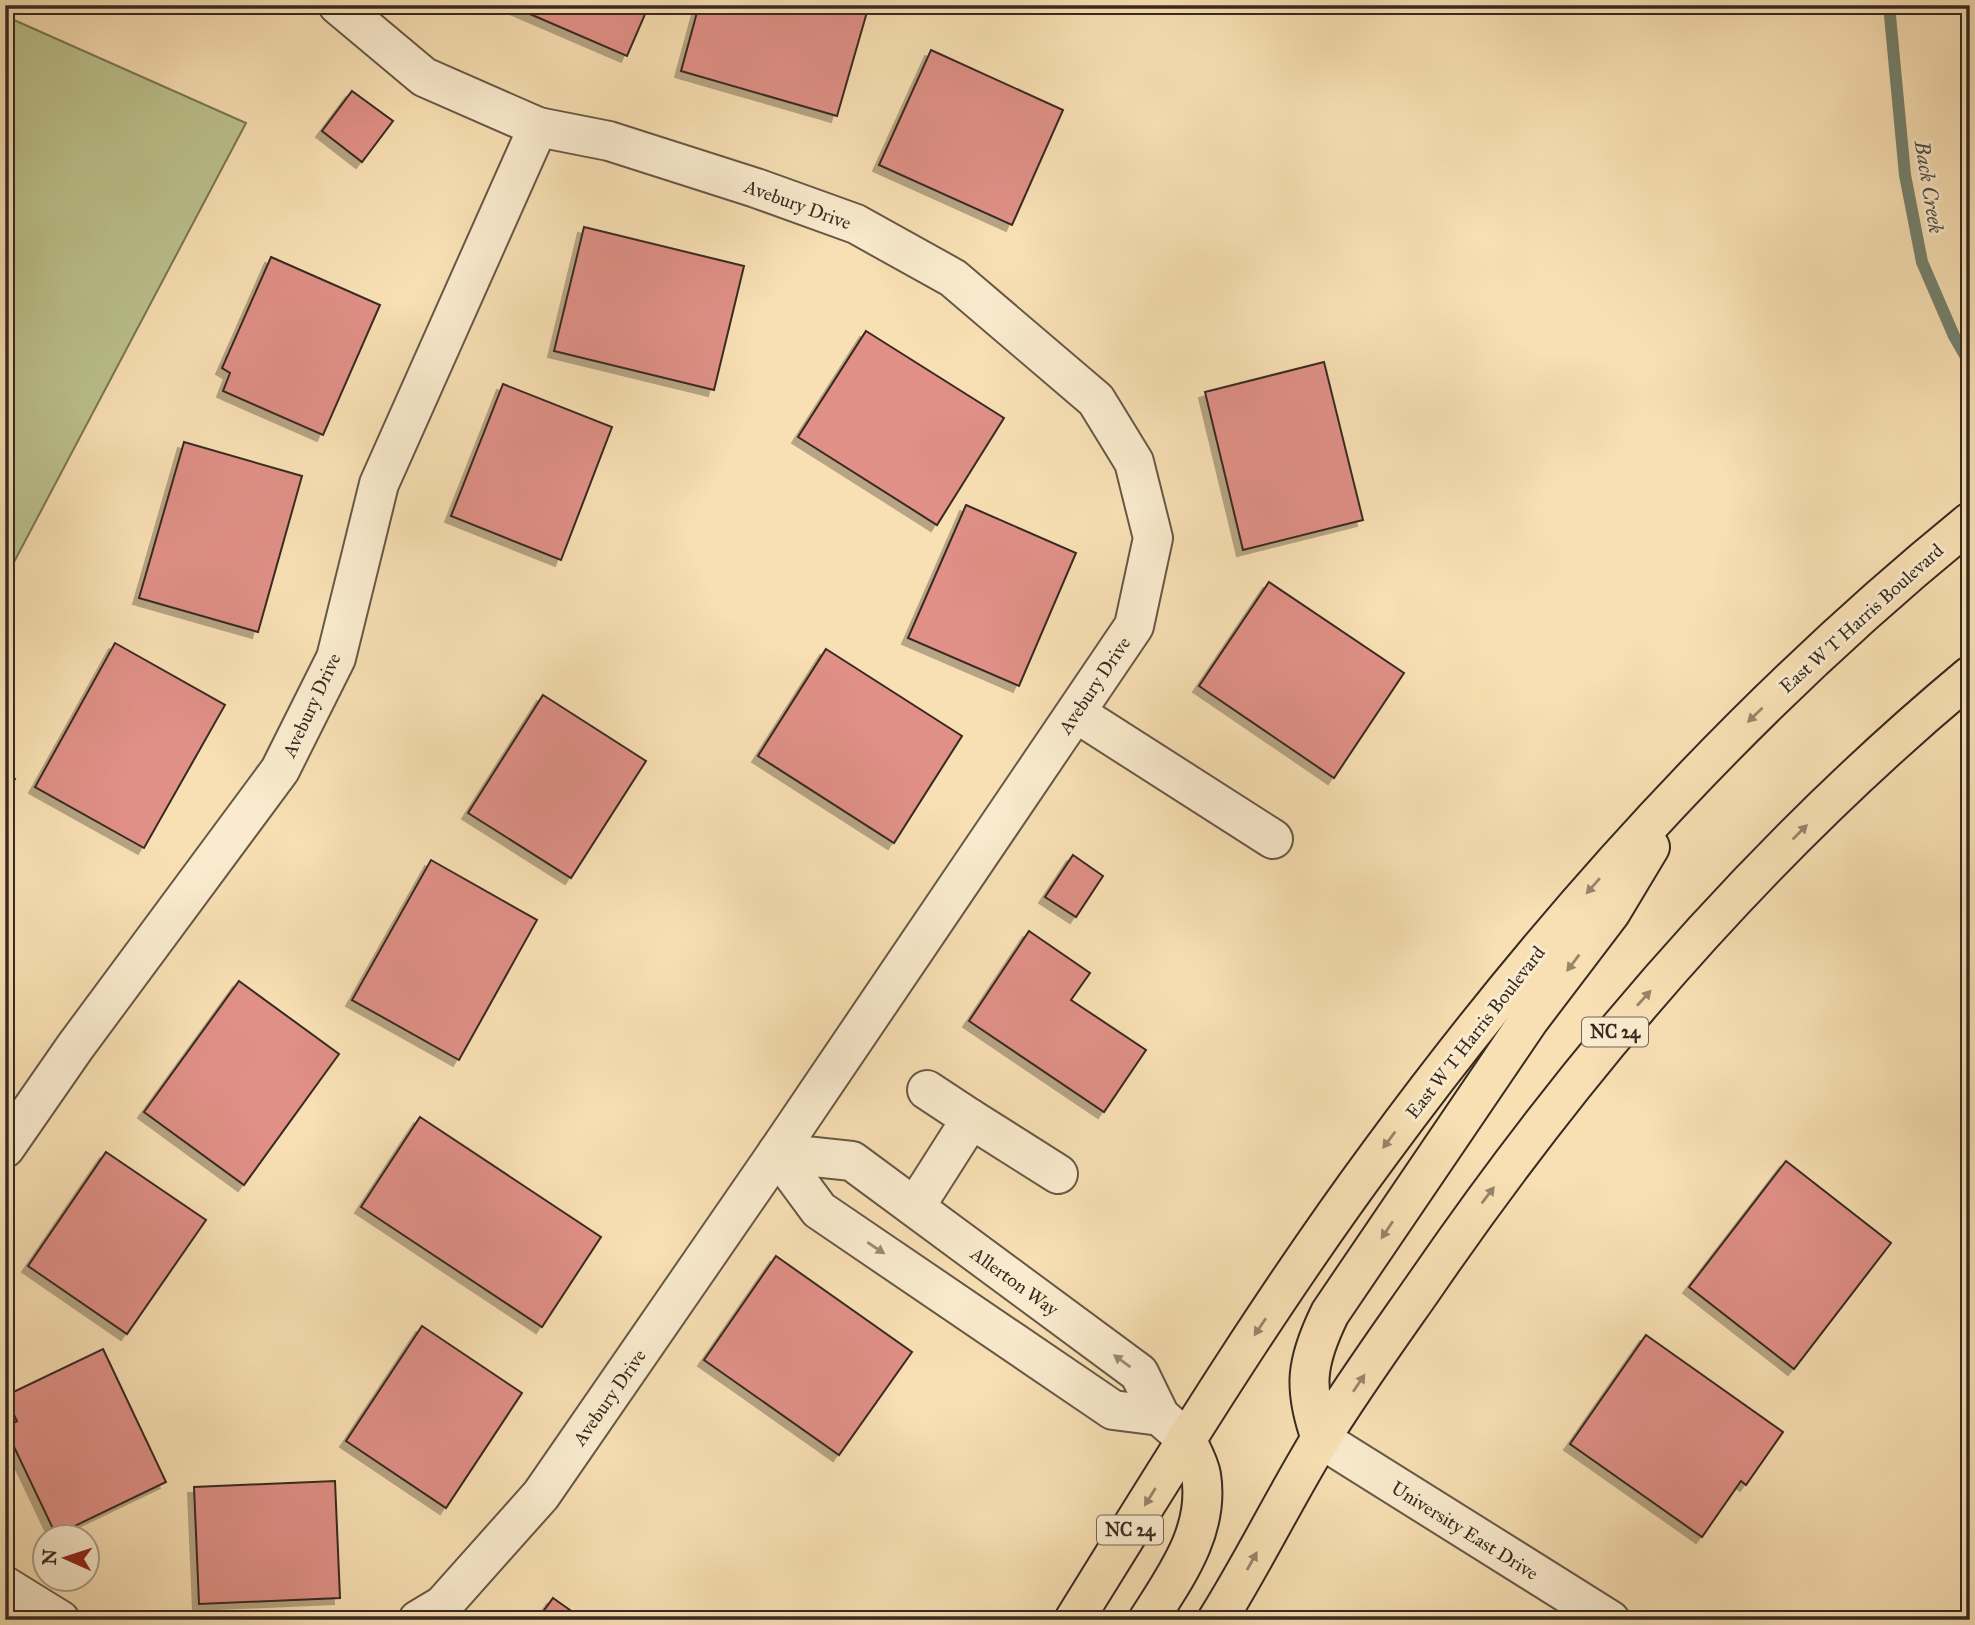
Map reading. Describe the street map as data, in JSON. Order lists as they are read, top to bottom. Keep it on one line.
{"streets":{"main road":["East W T Harris Boulevard","NC 24"],"street":["Avebury Drive","Allerton Way","University East Drive"]},"crossings":[["Avebury Drive","Allerton Way"],["East W T Harris Boulevard","Allerton Way"],["NC 24","University East Drive"]],"water":["Back Creek"],"north":"left"}
